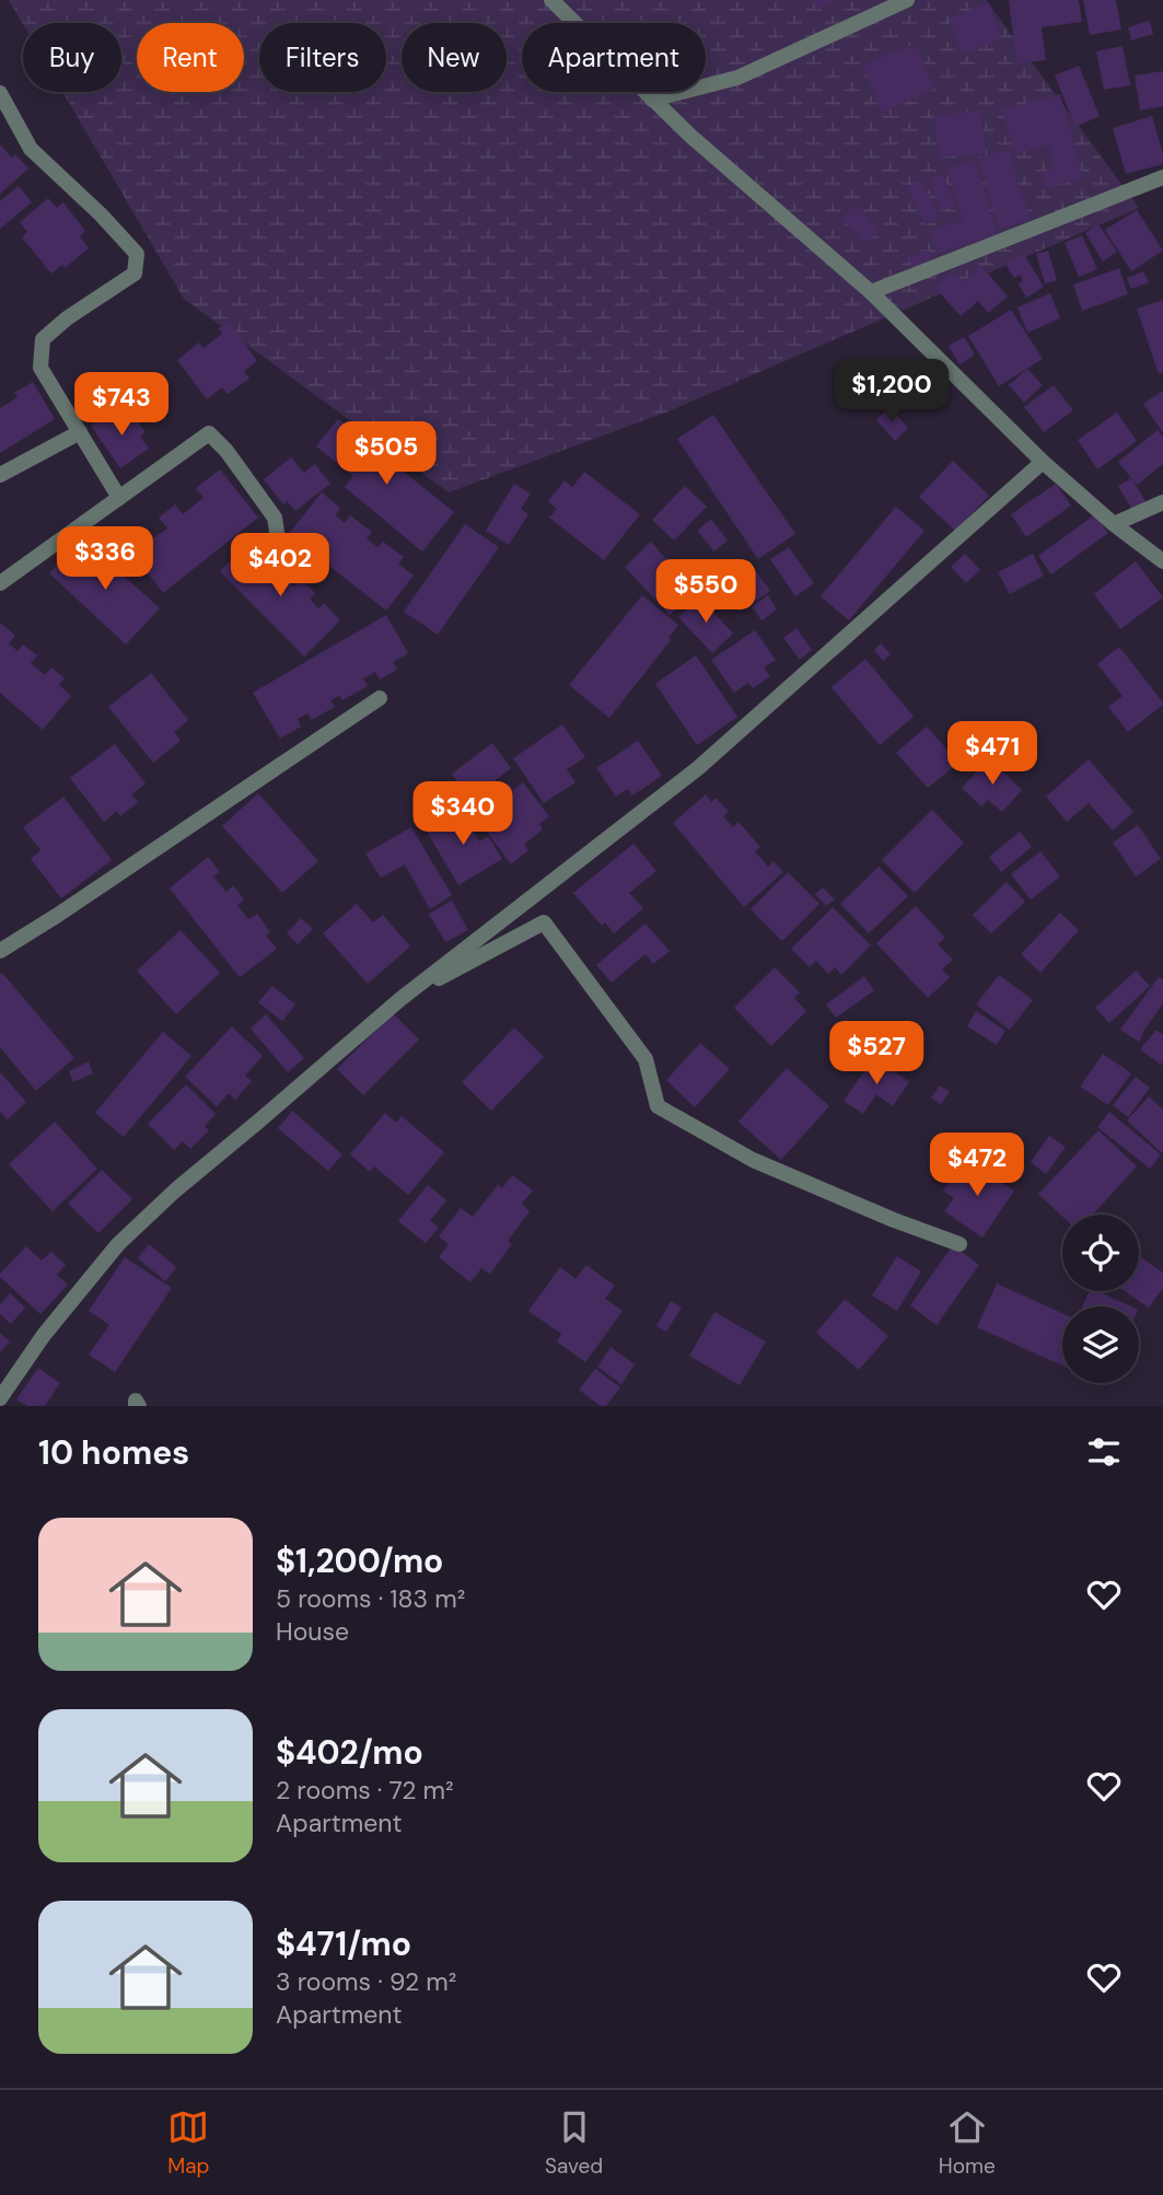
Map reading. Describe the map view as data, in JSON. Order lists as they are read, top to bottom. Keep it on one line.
{"page":{"chip":["Buy","Rent","Filters","New","Apartment"],"price":["$1,200","$743","$505","$336","$402","$550","$471","$340","$527","$472"],"heading":"10 homes","list":[{"name":"$1,200/mo","note":"5 rooms · 183 m² · House"},{"name":"$402/mo","note":"2 rooms · 72 m² · Apartment"},{"name":"$471/mo","note":"3 rooms · 92 m² · Apartment"}],"tabs":["Map","Saved","Home"]}}
